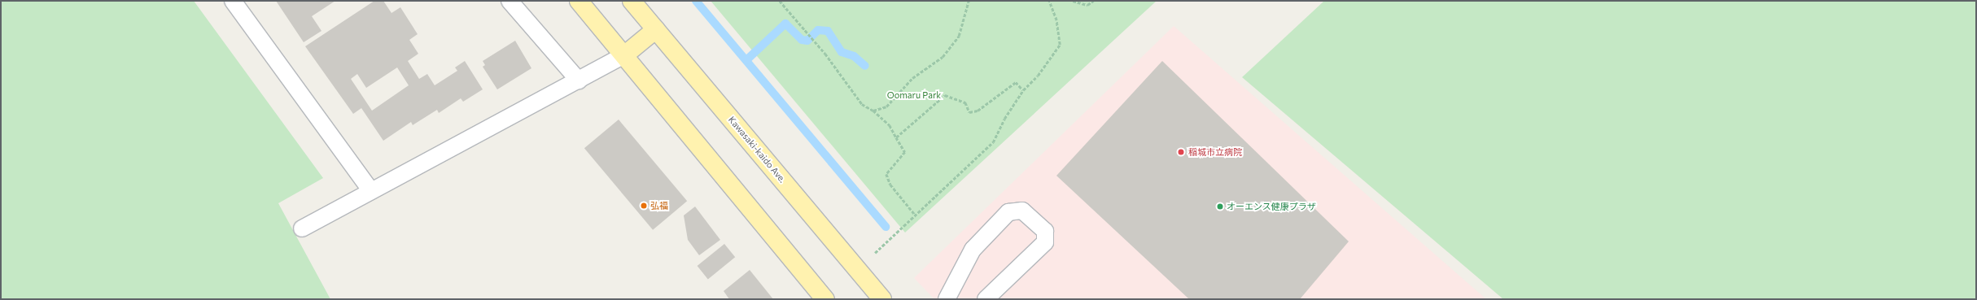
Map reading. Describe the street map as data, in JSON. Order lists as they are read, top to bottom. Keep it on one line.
{"streets":{"main road":["Kawasaki-kaido Ave."]},"parks":["Oomaru Park"],"places":["稲城市立病院","弘福","オーエンス健康プラザ"]}
